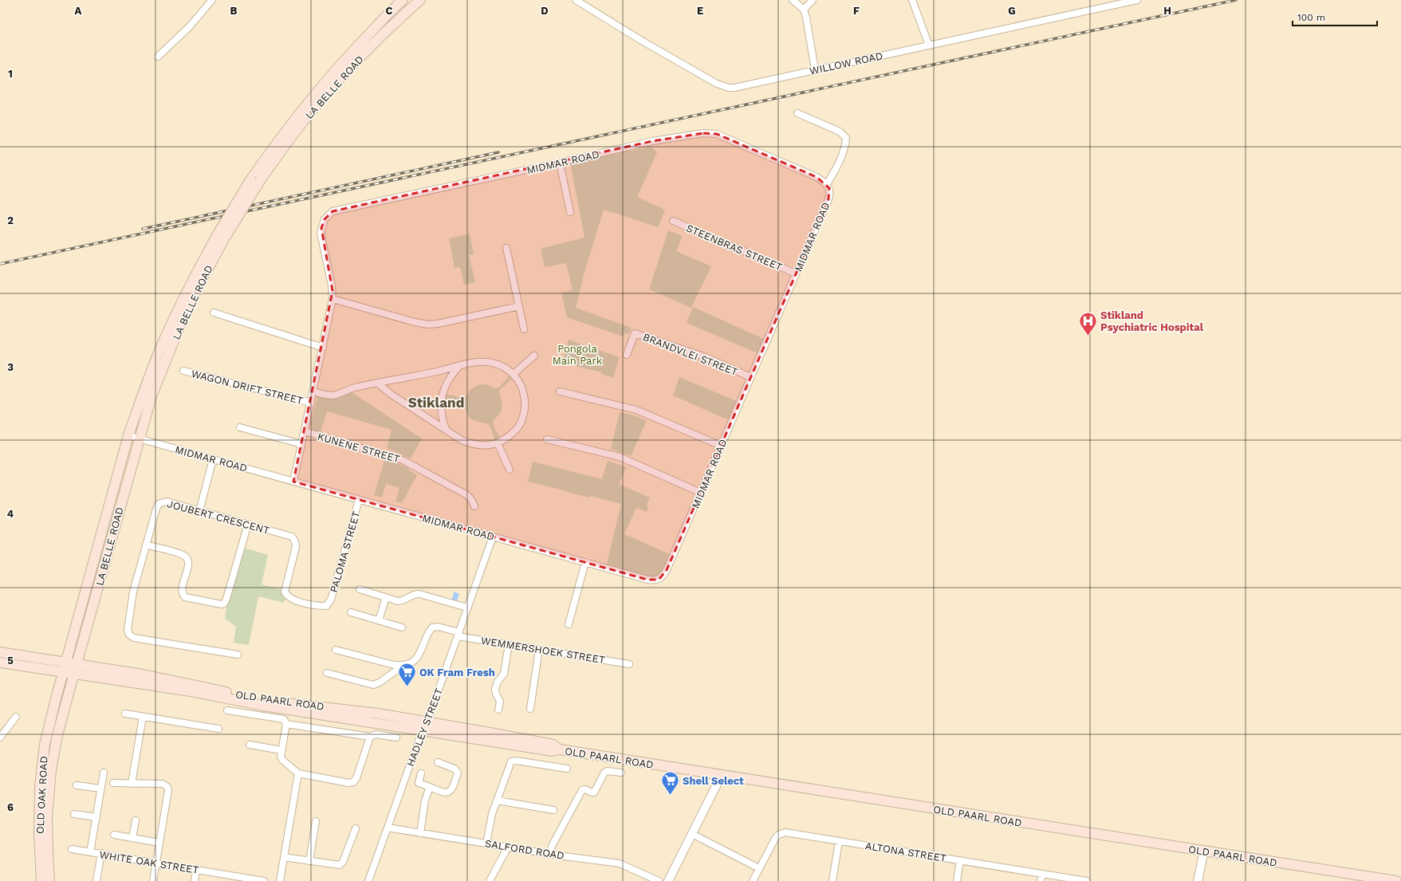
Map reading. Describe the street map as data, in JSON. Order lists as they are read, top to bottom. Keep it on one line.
{"streets":{"main road":["LA BELLE ROAD","OLD PAARL ROAD","OLD OAK ROAD"],"street":["WILLOW ROAD","MIDMAR ROAD","STEENBRAS STREET","BRANDVLEI STREET","WAGON DRIFT STREET","KUNENE STREET","JOUBERT CRESCENT","PALOMA STREET","WEMMERSHOEK STREET","HADLEY STREET","SALFORD ROAD","ALTONA STREET","WHITE OAK STREET"]},"crossings":[["LA BELLE ROAD","MIDMAR ROAD"],["LA BELLE ROAD","OLD PAARL ROAD"],["LA BELLE ROAD","OLD OAK ROAD"],["MIDMAR ROAD","STEENBRAS STREET"],["MIDMAR ROAD","BRANDVLEI STREET"],["MIDMAR ROAD","WAGON DRIFT STREET"],["MIDMAR ROAD","KUNENE STREET"],["MIDMAR ROAD","PALOMA STREET"],["MIDMAR ROAD","HADLEY STREET"],["JOUBERT CRESCENT","PALOMA STREET"],["WEMMERSHOEK STREET","HADLEY STREET"],["OLD PAARL ROAD","HADLEY STREET"],["OLD PAARL ROAD","OLD OAK ROAD"],["HADLEY STREET","SALFORD ROAD"]],"districts":["Stikland"],"parks":["Pongola Main Park"],"places":{"hospital":["Stikland Psychiatric Hospital"],"supermarket":["OK Fram Fresh","Shell Select"]},"scale_bar":"100 m","grid":{"columns":["A","B","C","D","E","F","G","H"],"rows":["1","2","3","4","5","6"]}}
